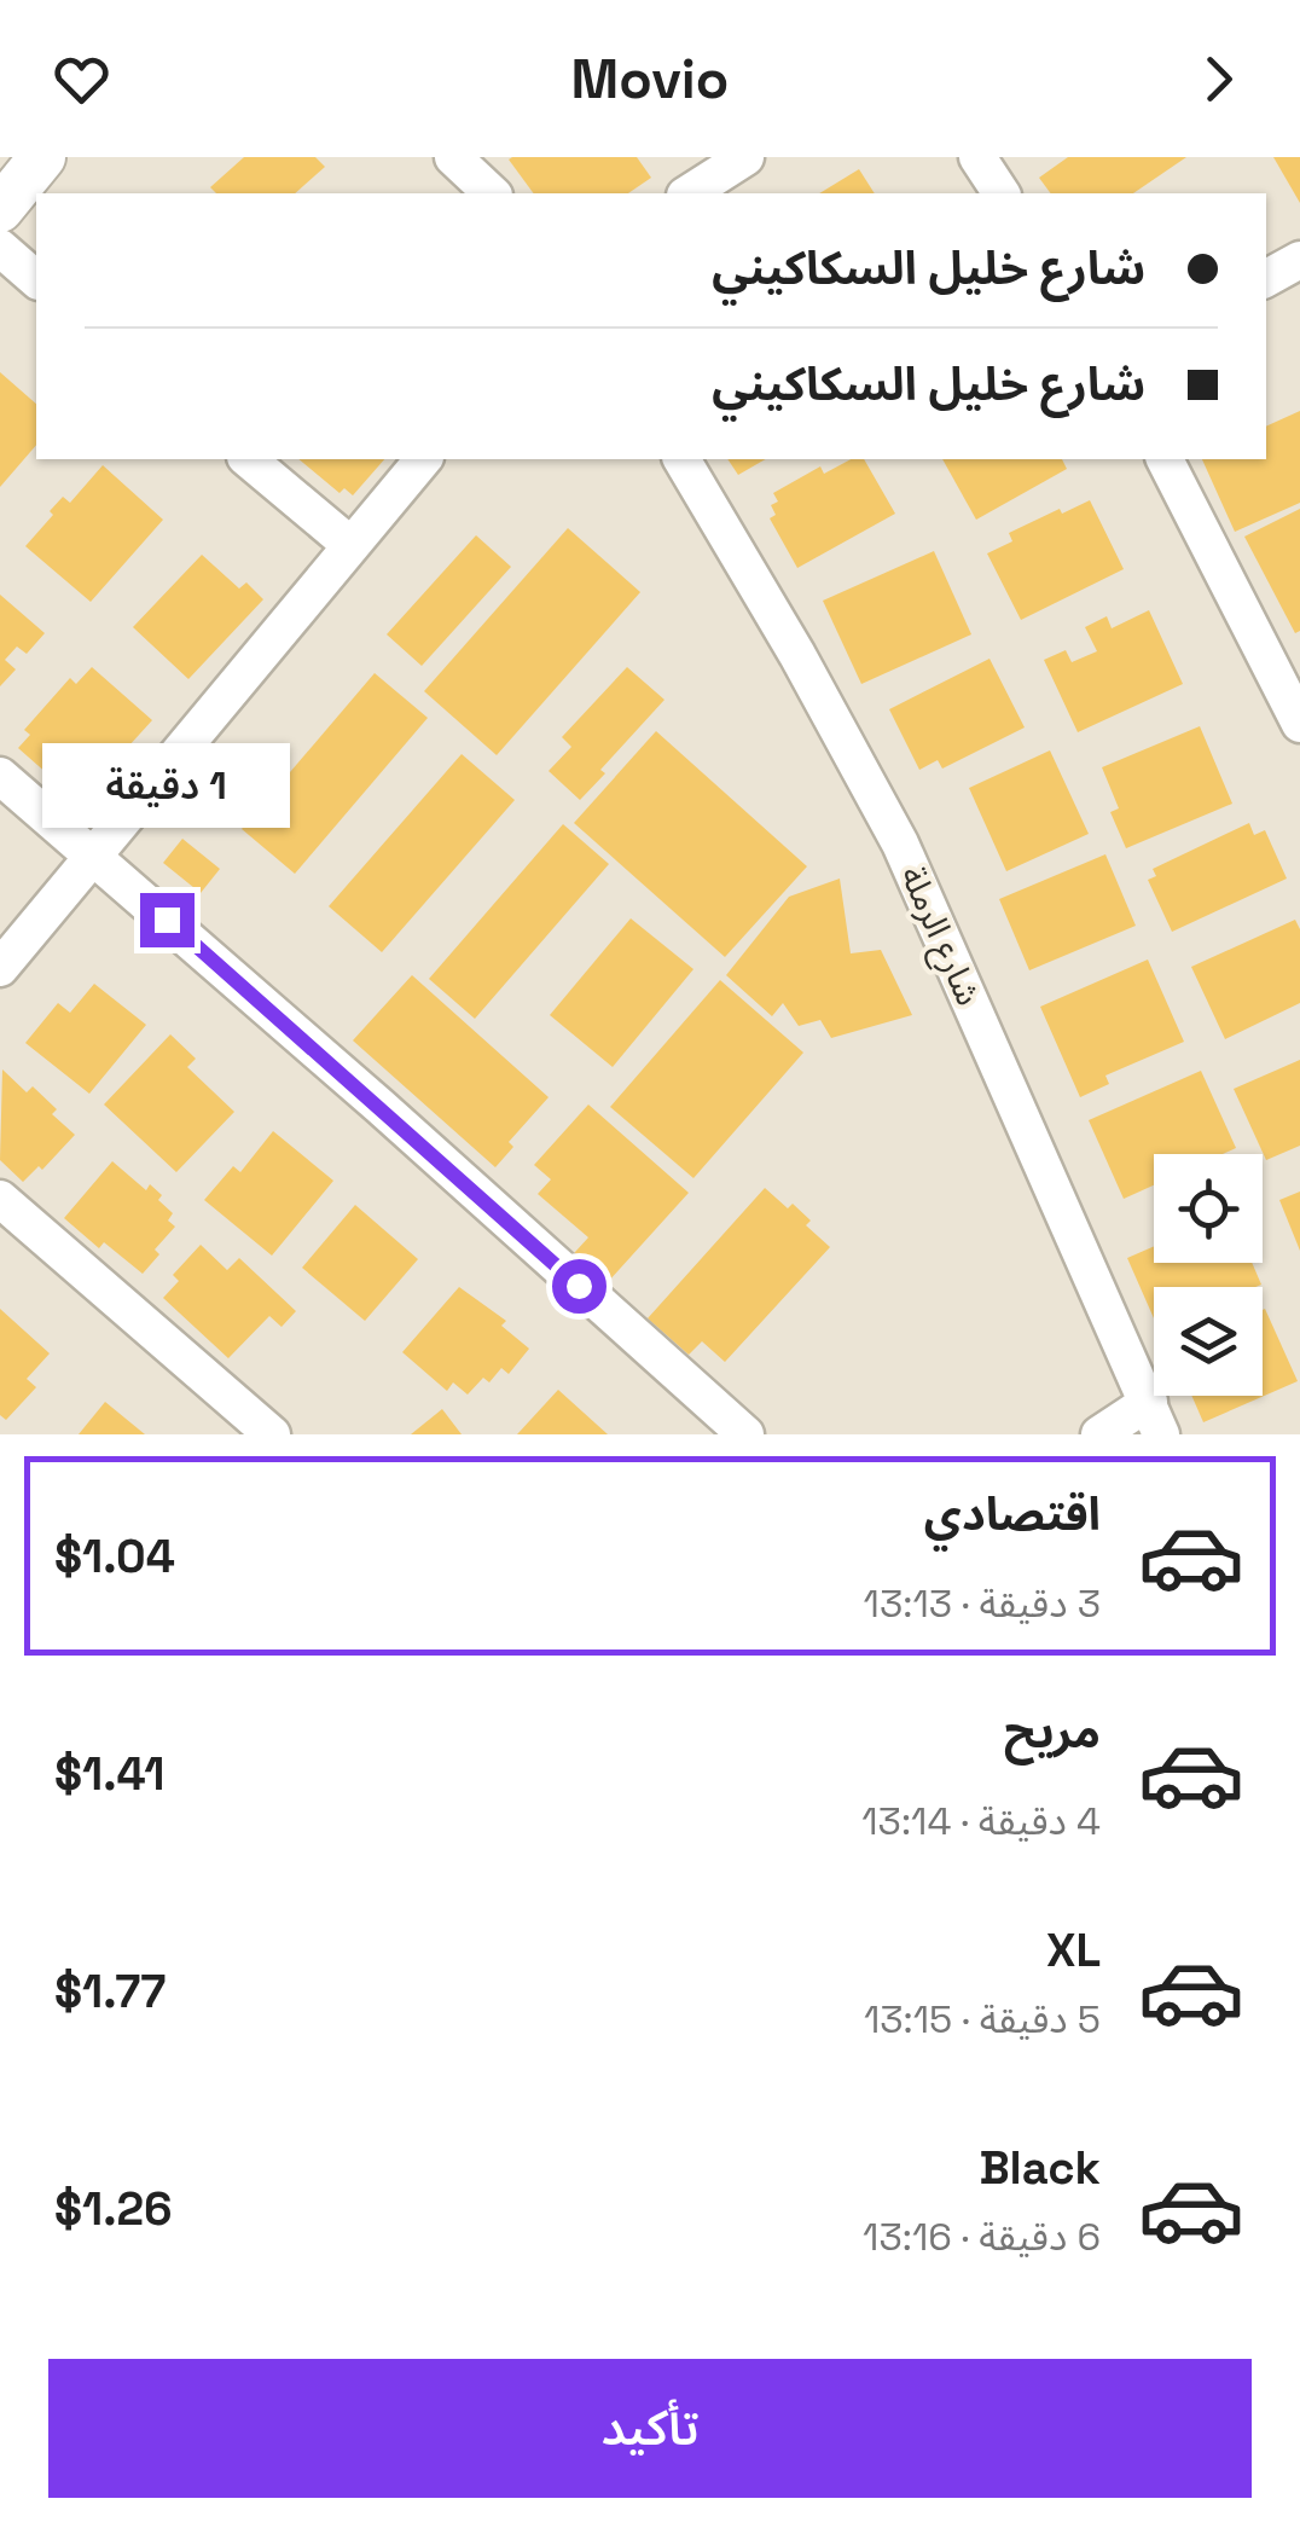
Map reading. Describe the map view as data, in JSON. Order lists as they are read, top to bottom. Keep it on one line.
{"streets":{"street":["شارع الرملة"]},"page":{"header":"Movio","banner":["شارع خليل السكاكيني","شارع خليل السكاكيني"],"bubble":"1 دقيقة","list":[{"name":"اقتصادي","note":"3 دقيقة · 13:13","value":"$1.04"},{"name":"مريح","note":"4 دقيقة · 13:14","value":"$1.41"},{"name":"XL","note":"5 دقيقة · 13:15","value":"$1.77"},{"name":"Black","note":"6 دقيقة · 13:16","value":"$1.26"}],"buttons":"تأكيد"}}
